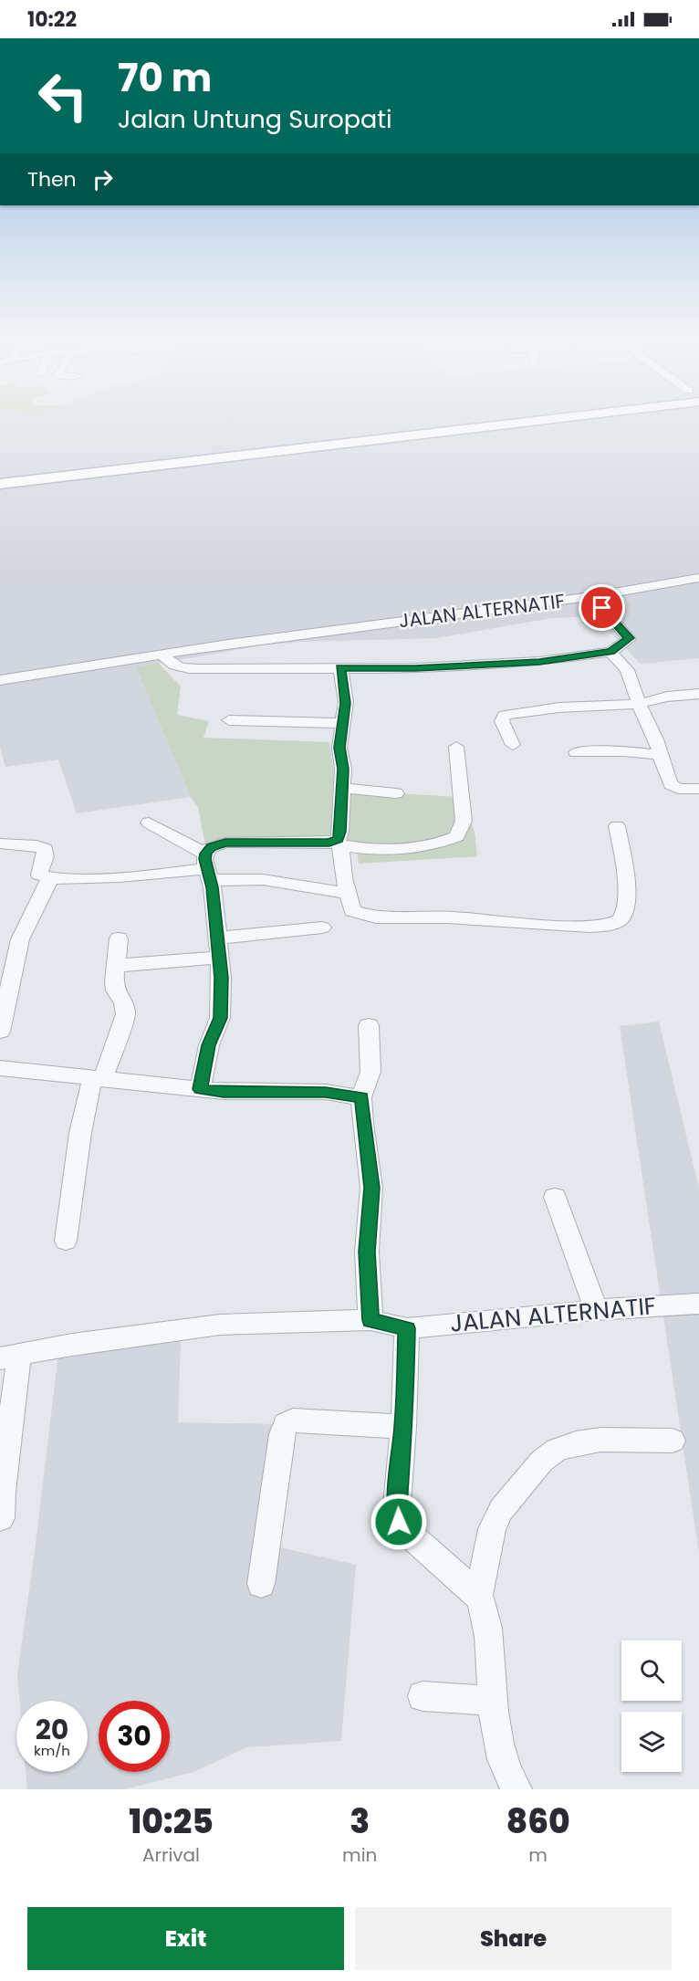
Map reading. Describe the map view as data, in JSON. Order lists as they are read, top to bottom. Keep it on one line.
{"streets":{"street":["JALAN ALTERNATIF"]},"page":{"status":"10:22","turn":["70 m","Jalan Untung Suropati"],"then":"Then","speed":"20 km/h","limit":"30","eta":["10:25","Arrival","3","min","860","m"],"buttons":["Exit","Share"]}}
